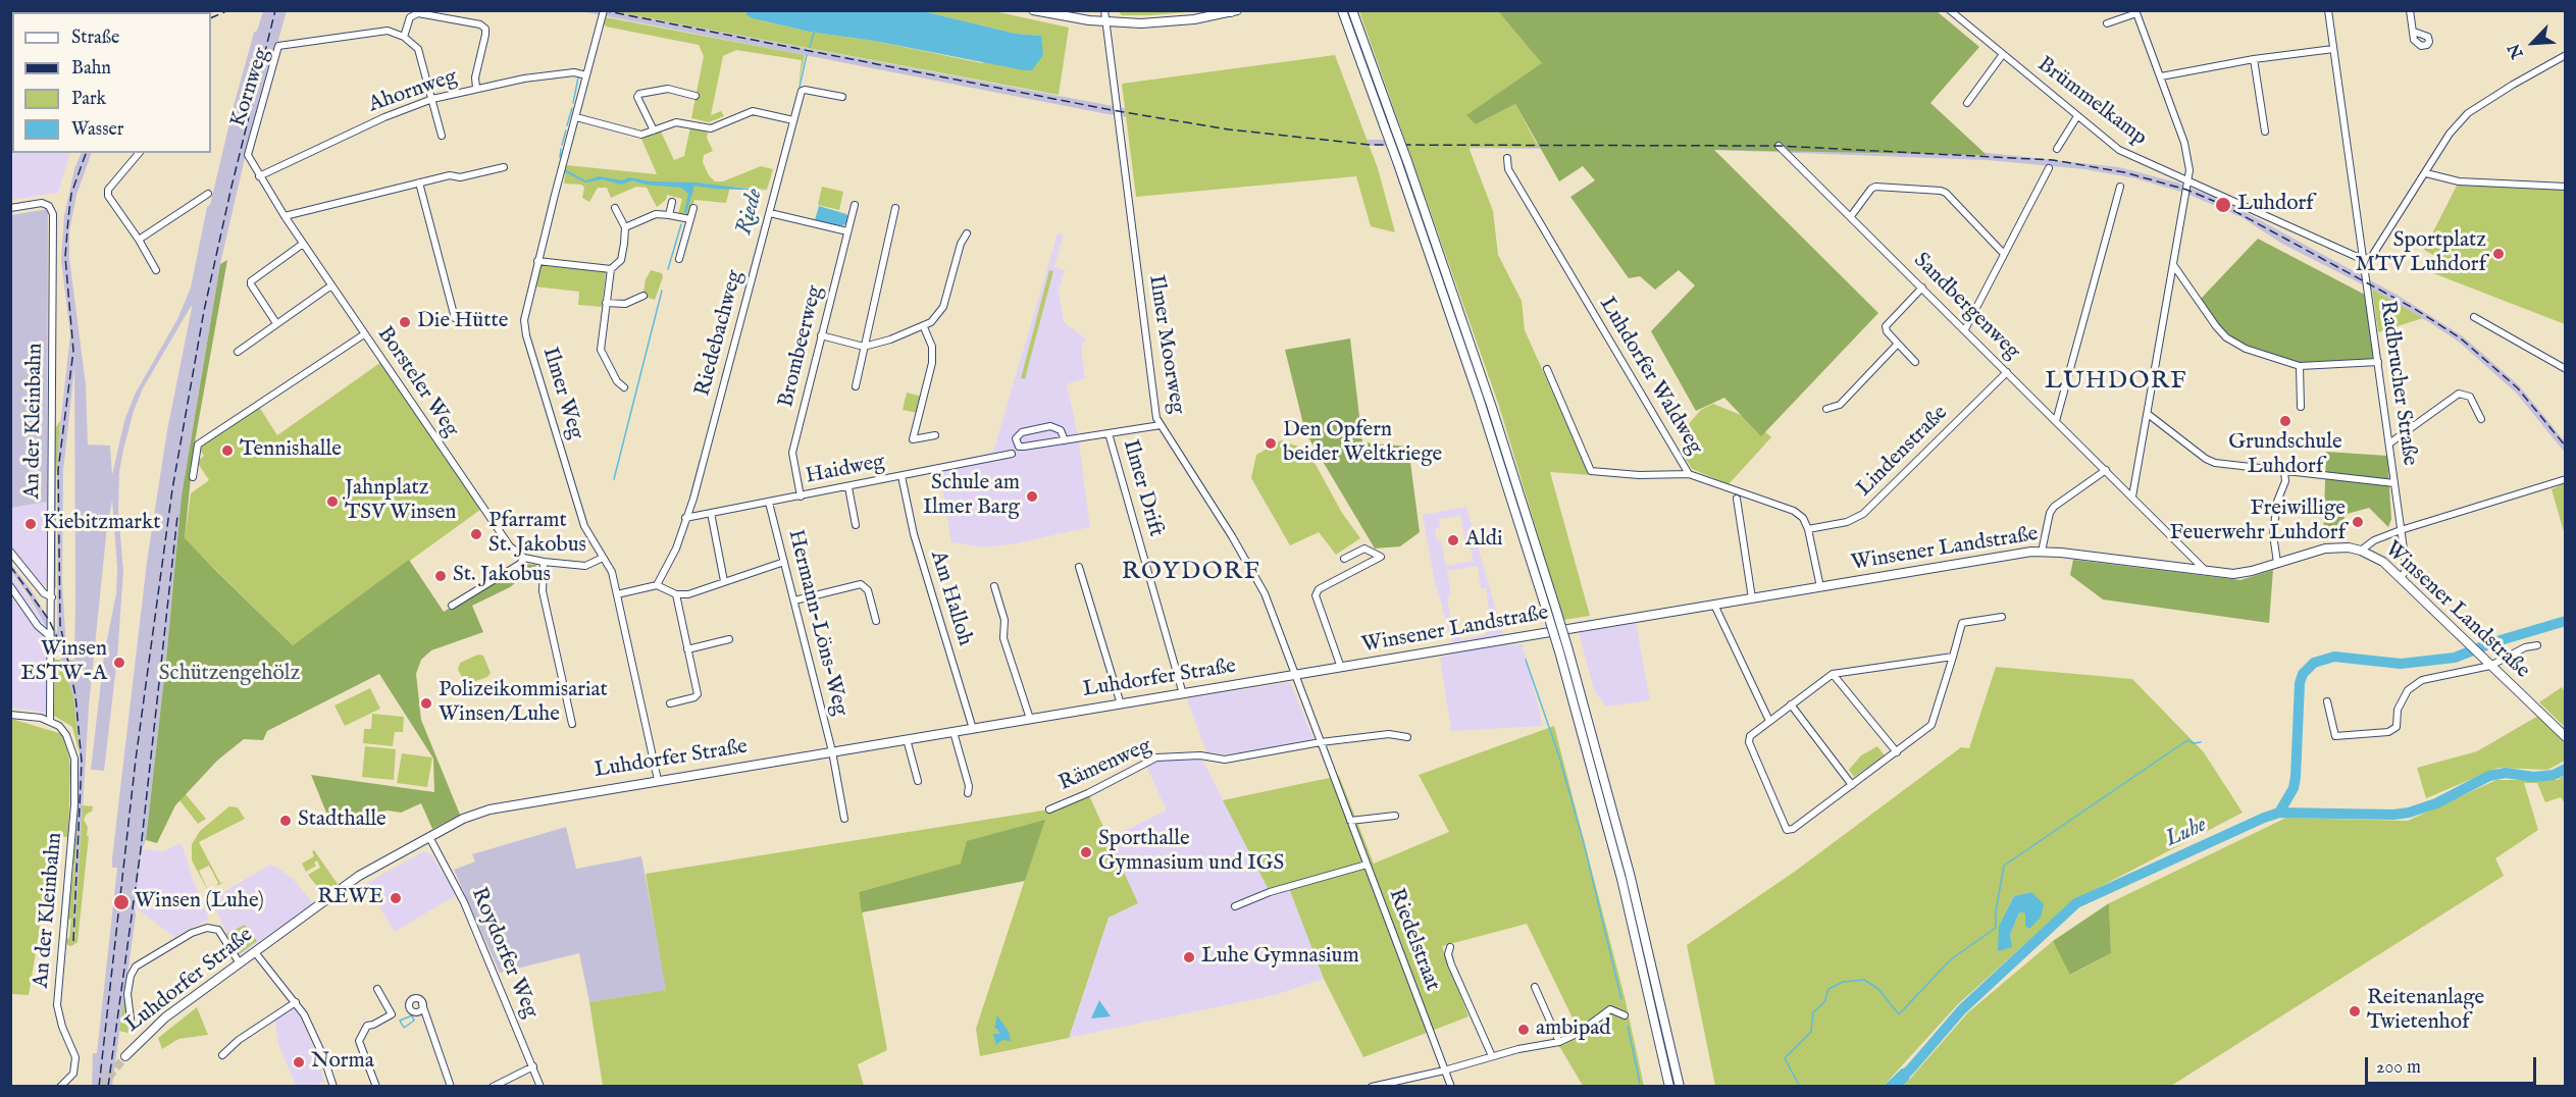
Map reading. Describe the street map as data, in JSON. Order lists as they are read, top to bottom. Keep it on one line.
{"streets":{"main road":["Winsener Landstraße","Luhdorfer Straße"],"street":["Kornweg","Ahornweg","Brümmelkamp","Sandbergenweg","Riedebachweg","Ilmer Moorweg","Brombeerweg","Luhdorfer Waldweg","Borsteler Weg","Radbrucher Straße","Ilmer Weg","An der Kleinbahn","Lindenstraße","Haidweg","Ilmer Drift","Am Halloh","Hermann-Löns-Weg","Rämenweg","Riedelstraat","Roydorfer Weg"]},"crossings":[["Kornweg","Borsteler Weg"],["Ahornweg","Borsteler Weg"],["Ahornweg","Ilmer Weg"],["Brümmelkamp","Radbrucher Straße"],["Sandbergenweg","Lindenstraße"],["Sandbergenweg","Winsener Landstraße"],["Riedebachweg","Haidweg"],["Ilmer Moorweg","Winsener Landstraße"],["Ilmer Moorweg","Luhdorfer Straße"],["Ilmer Moorweg","Riedelstraat"],["Brombeerweg","Haidweg"],["Luhdorfer Waldweg","Lindenstraße"],["Radbrucher Straße","Winsener Landstraße"],["Ilmer Weg","Luhdorfer Straße"],["Haidweg","Am Halloh"],["Haidweg","Hermann-Löns-Weg"],["Ilmer Drift","Luhdorfer Straße"],["Winsener Landstraße","Luhdorfer Straße"],["Winsener Landstraße","Riedelstraat"],["Am Halloh","Luhdorfer Straße"],["Hermann-Löns-Weg","Luhdorfer Straße"],["Luhdorfer Straße","Riedelstraat"],["Luhdorfer Straße","Roydorfer Weg"],["Rämenweg","Riedelstraat"]],"districts":["LUHDORF","ROYDORF"],"water":["Riede","Luhe"],"parks":["Schützengehölz"],"places":["Luhdorf","Sportplatz MTV Luhdorf","Die Hütte","Grundschule Luhdorf","Den Opfern beider Weltkriege","Tennishalle","Schule am Ilmer Barg","Jahnplatz TSV Winsen","Freiwillige Feuerwehr Luhdorf","Kiebitzmarkt","Pfarramt St. Jakobus","Aldi","St. Jakobus","Winsen ESTW-A","Polizeikommisariat Winsen/Luhe","Stadthalle","Sporthalle Gymnasium und IGS","REWE","Winsen (Luhe)","Luhe Gymnasium","Reitenanlage Twietenhof","ambipad","Norma"],"legend":["Straße","Bahn","Park","Wasser"],"scale_bar":"200 m","north":"bottom left"}
